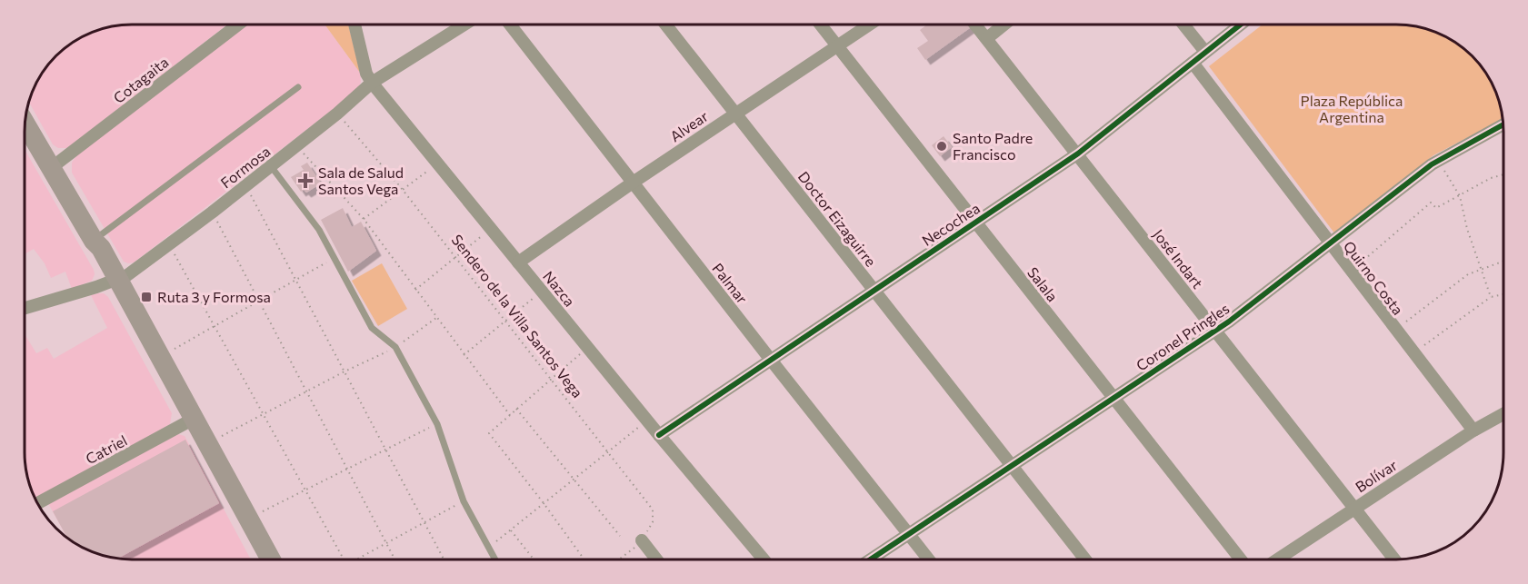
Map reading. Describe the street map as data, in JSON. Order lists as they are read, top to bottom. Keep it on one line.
{"streets":{"street":["Cotagaita","Alvear","Formosa","Doctor Eizaguirre","Necochea","José Indart","Quirno Costa","Palmar","Salala","Nazca","Coronel Pringles","Catriel","Bolívar"],"path":["Sendero de la Villa Santos Vega"]},"crossings":[["Alvear","Doctor Eizaguirre"],["Alvear","Palmar"],["Alvear","Salala"],["Alvear","Nazca"],["Formosa","Nazca"],["Formosa","Sendero de la Villa Santos Vega"],["Doctor Eizaguirre","Necochea"],["Doctor Eizaguirre","Coronel Pringles"],["Necochea","José Indart"],["Necochea","Quirno Costa"],["Necochea","Palmar"],["Necochea","Salala"],["Necochea","Nazca"],["José Indart","Coronel Pringles"],["José Indart","Bolívar"],["Quirno Costa","Coronel Pringles"],["Quirno Costa","Bolívar"],["Palmar","Coronel Pringles"],["Salala","Coronel Pringles"]],"parks":["Plaza República Argentina"],"places":{"other":["Santo Padre Francisco"],"health":["Sala de Salud Santos Vega"],"transit":["Ruta 3 y Formosa"]}}
